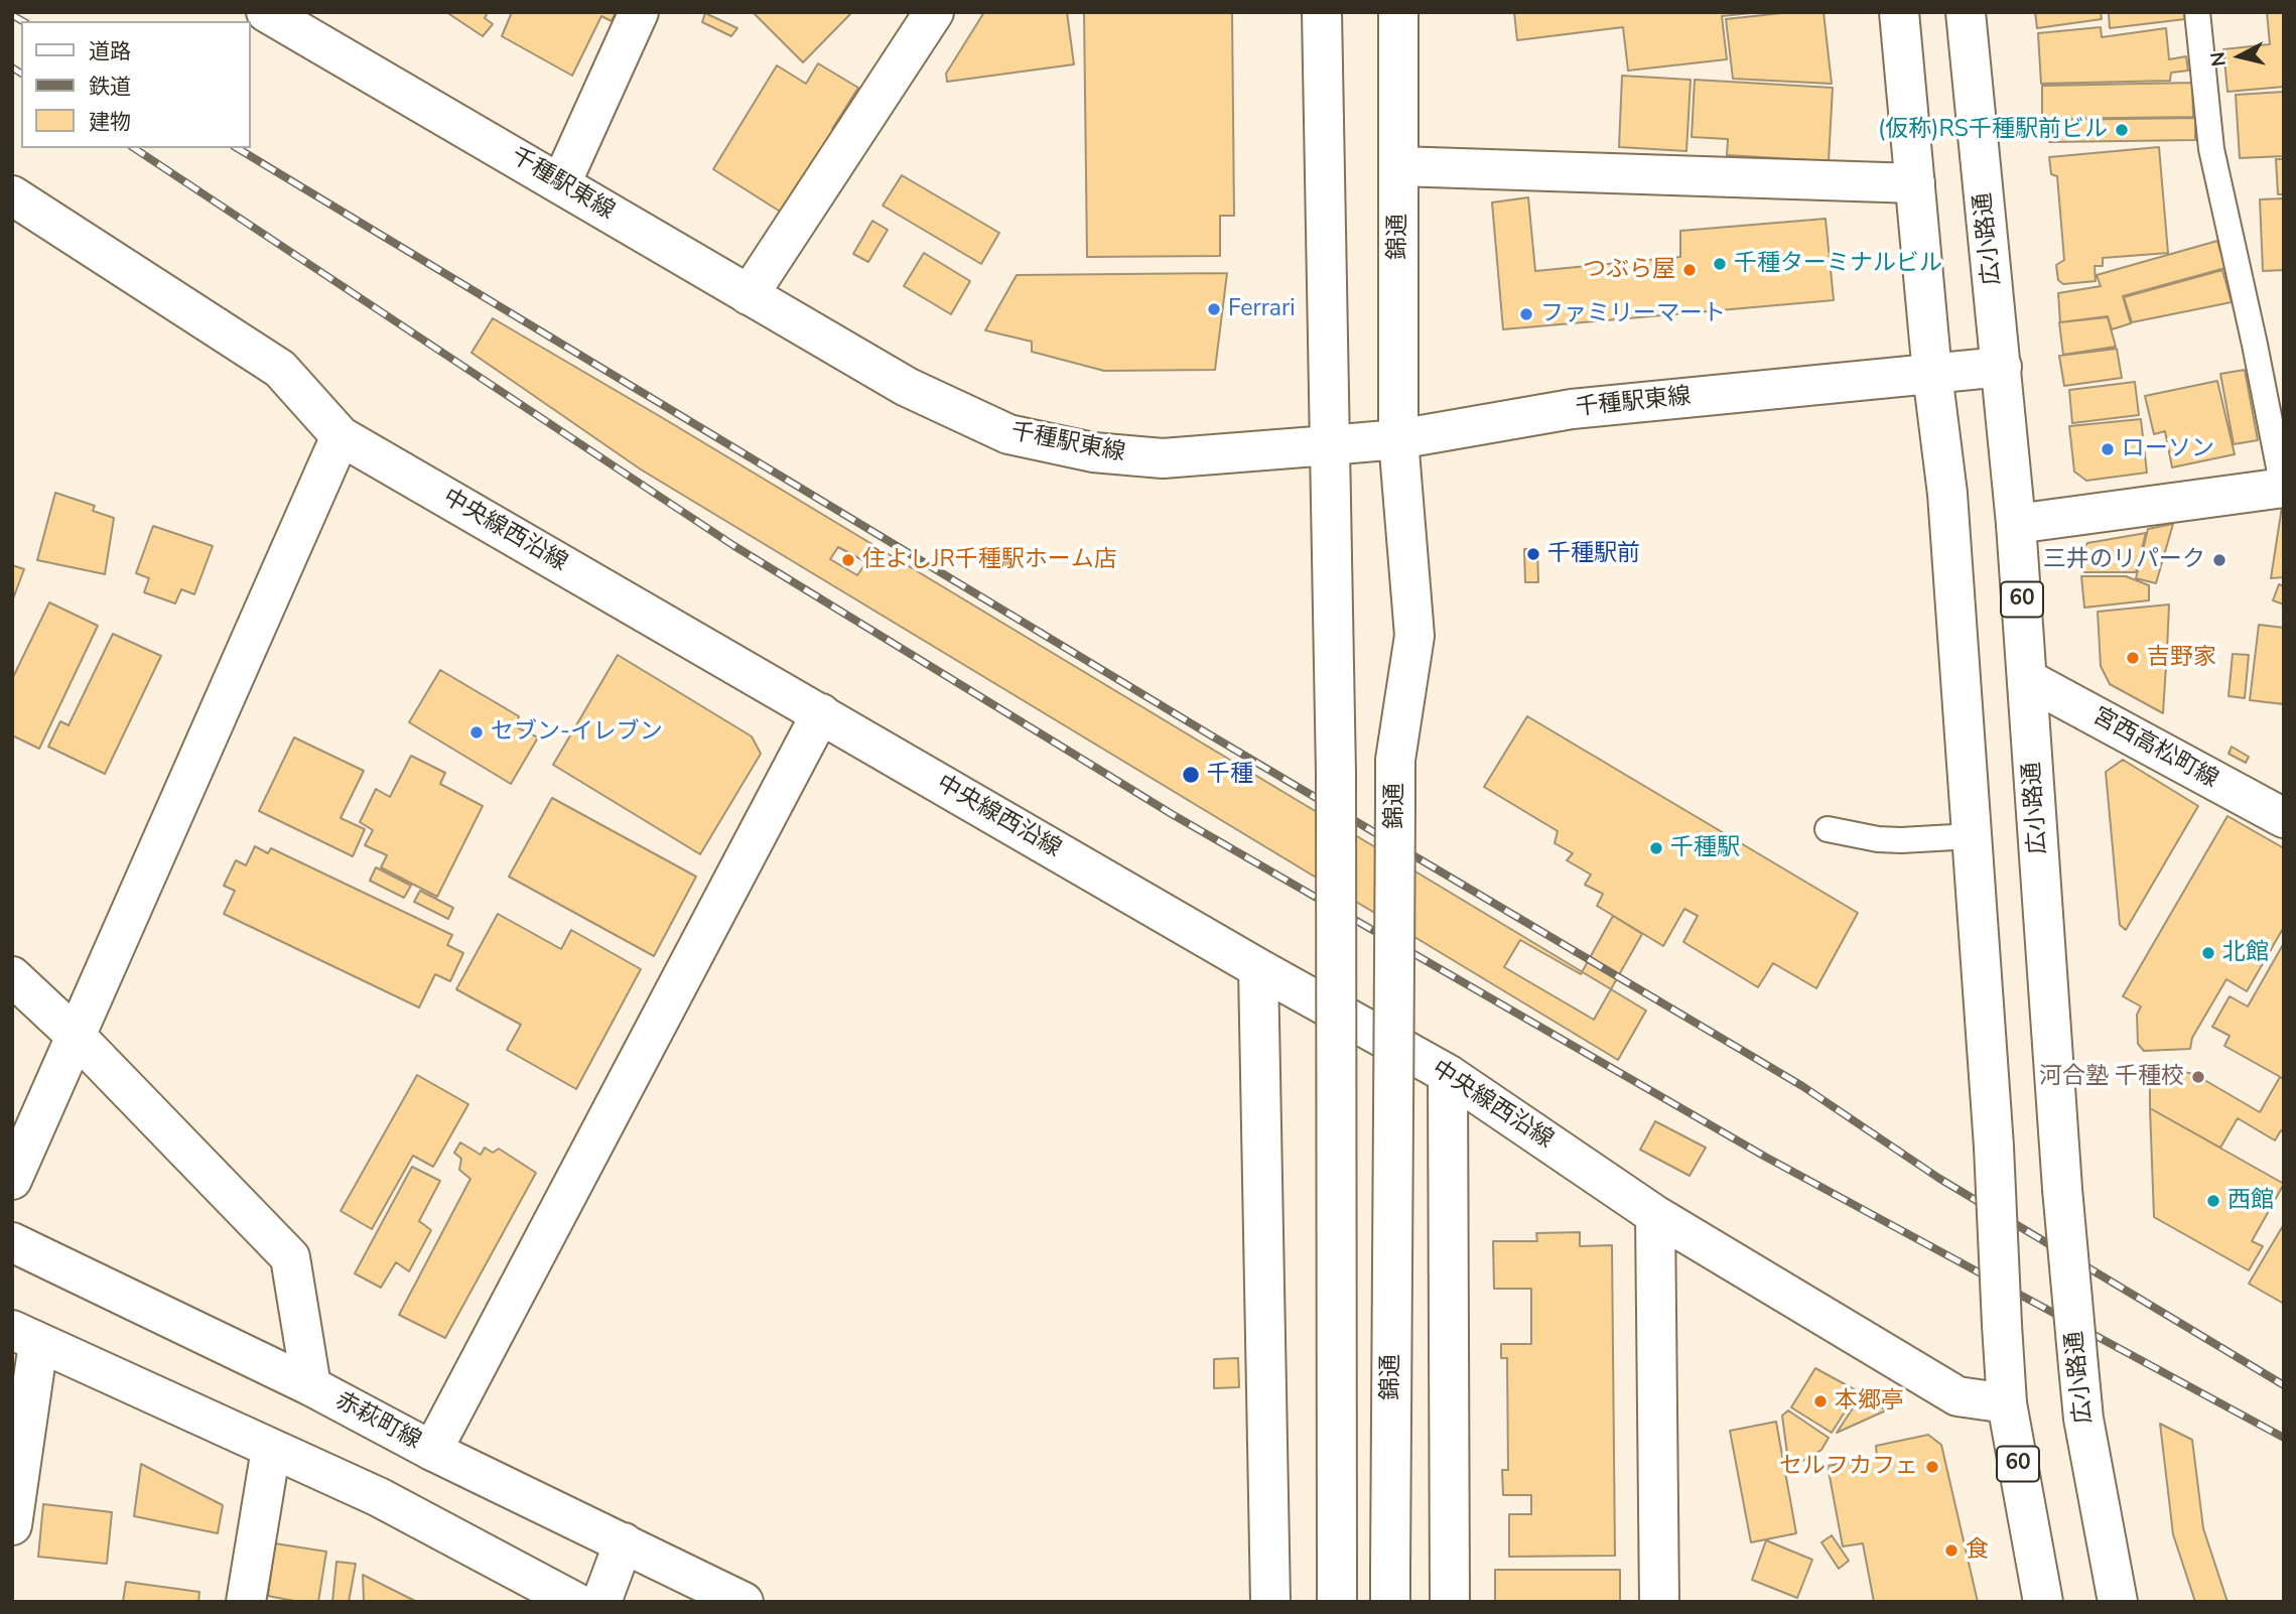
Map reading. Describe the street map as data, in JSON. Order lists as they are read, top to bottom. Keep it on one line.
{"streets":{"street":["千種駅東線","錦通","広小路通","中央線西沿線","60","宮西高松町線","赤萩町線"]},"crossings":[["千種駅東線","錦通"],["千種駅東線","広小路通"],["千種駅東線","60"],["広小路通","宮西高松町線"],["中央線西沿線","60"]],"places":["(仮称)RS千種駅前ビル","千種ターミナルビル","つぶら屋","Ferrari","ファミリーマート","ローソン","千種駅前","住よしJR千種駅ホーム店","三井のリパーク","吉野家","セブン-イレブン","千種","千種駅","北館","河合塾 千種校","西館","本郷亭","セルフカフェ","食"],"legend":["道路","鉄道","建物"],"north":"left"}
